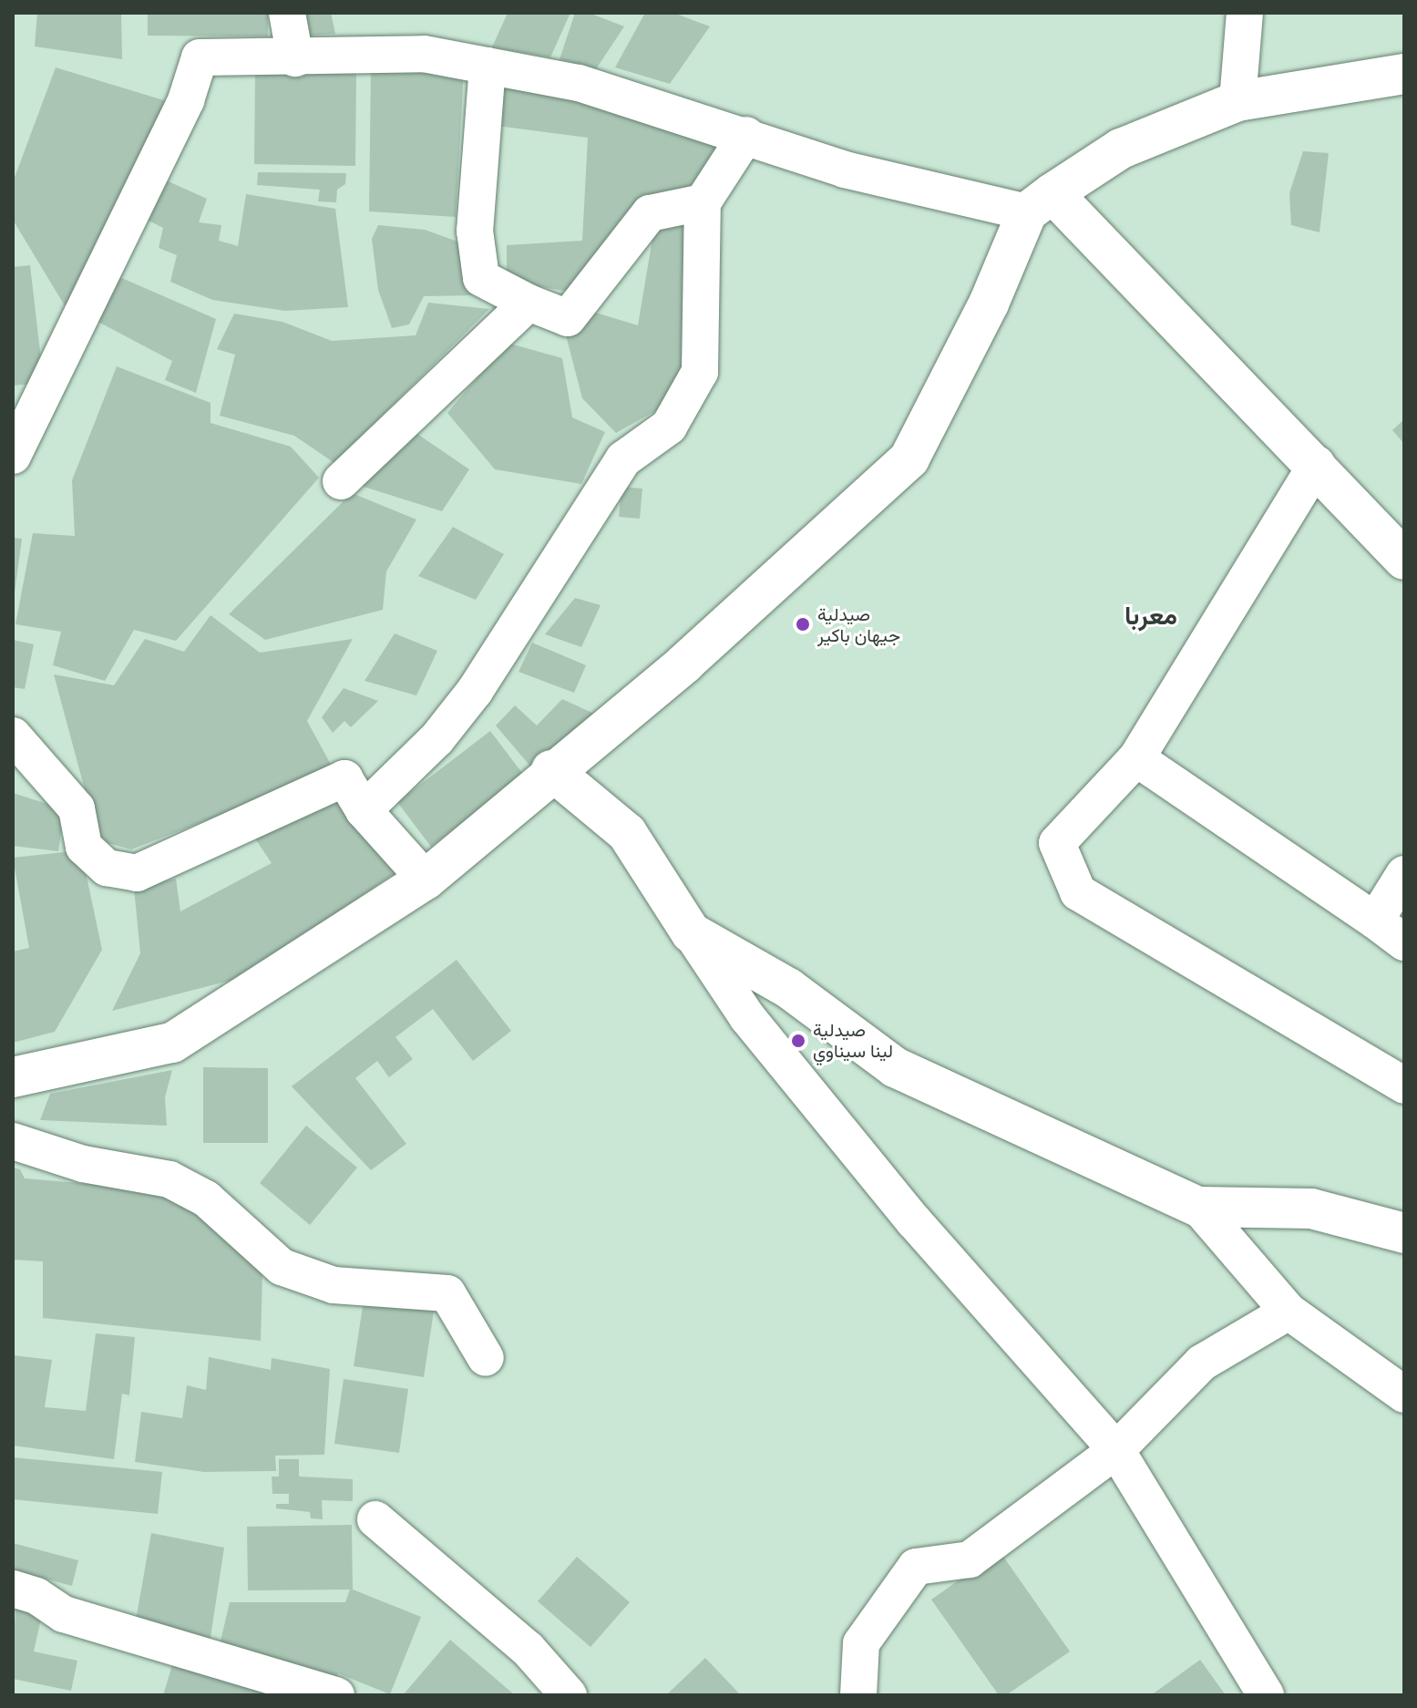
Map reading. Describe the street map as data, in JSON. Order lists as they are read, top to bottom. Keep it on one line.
{"districts":["معربا"],"places":["صيدلية جيهان باكير","صيدلية لينا سيناوي"]}
